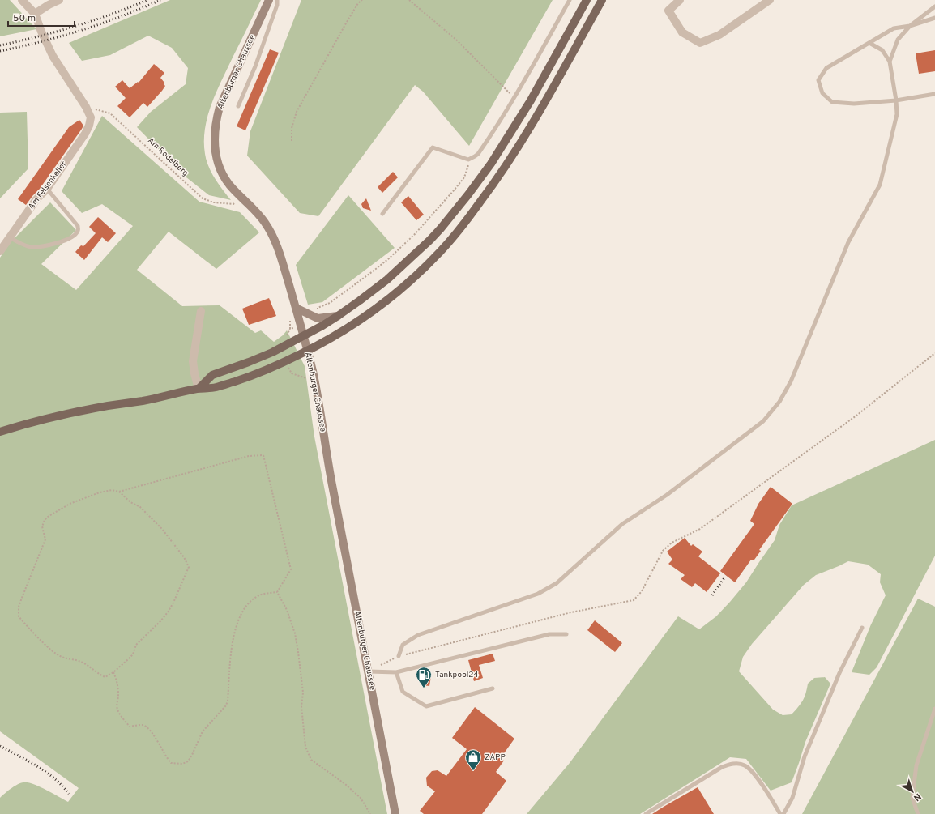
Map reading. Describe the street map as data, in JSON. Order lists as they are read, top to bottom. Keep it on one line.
{"streets":{"main road":["Altenburger Chaussee"],"street":["Am Felsenkeller"],"path":["Am Rodelberg"]},"crossings":[["Altenburger Chaussee","Am Rodelberg"],["Am Rodelberg","Am Felsenkeller"]],"places":{"fuel station":["Tankpool24"],"shop":["ZAPP"]},"scale_bar":"50 m","north":"bottom right"}
